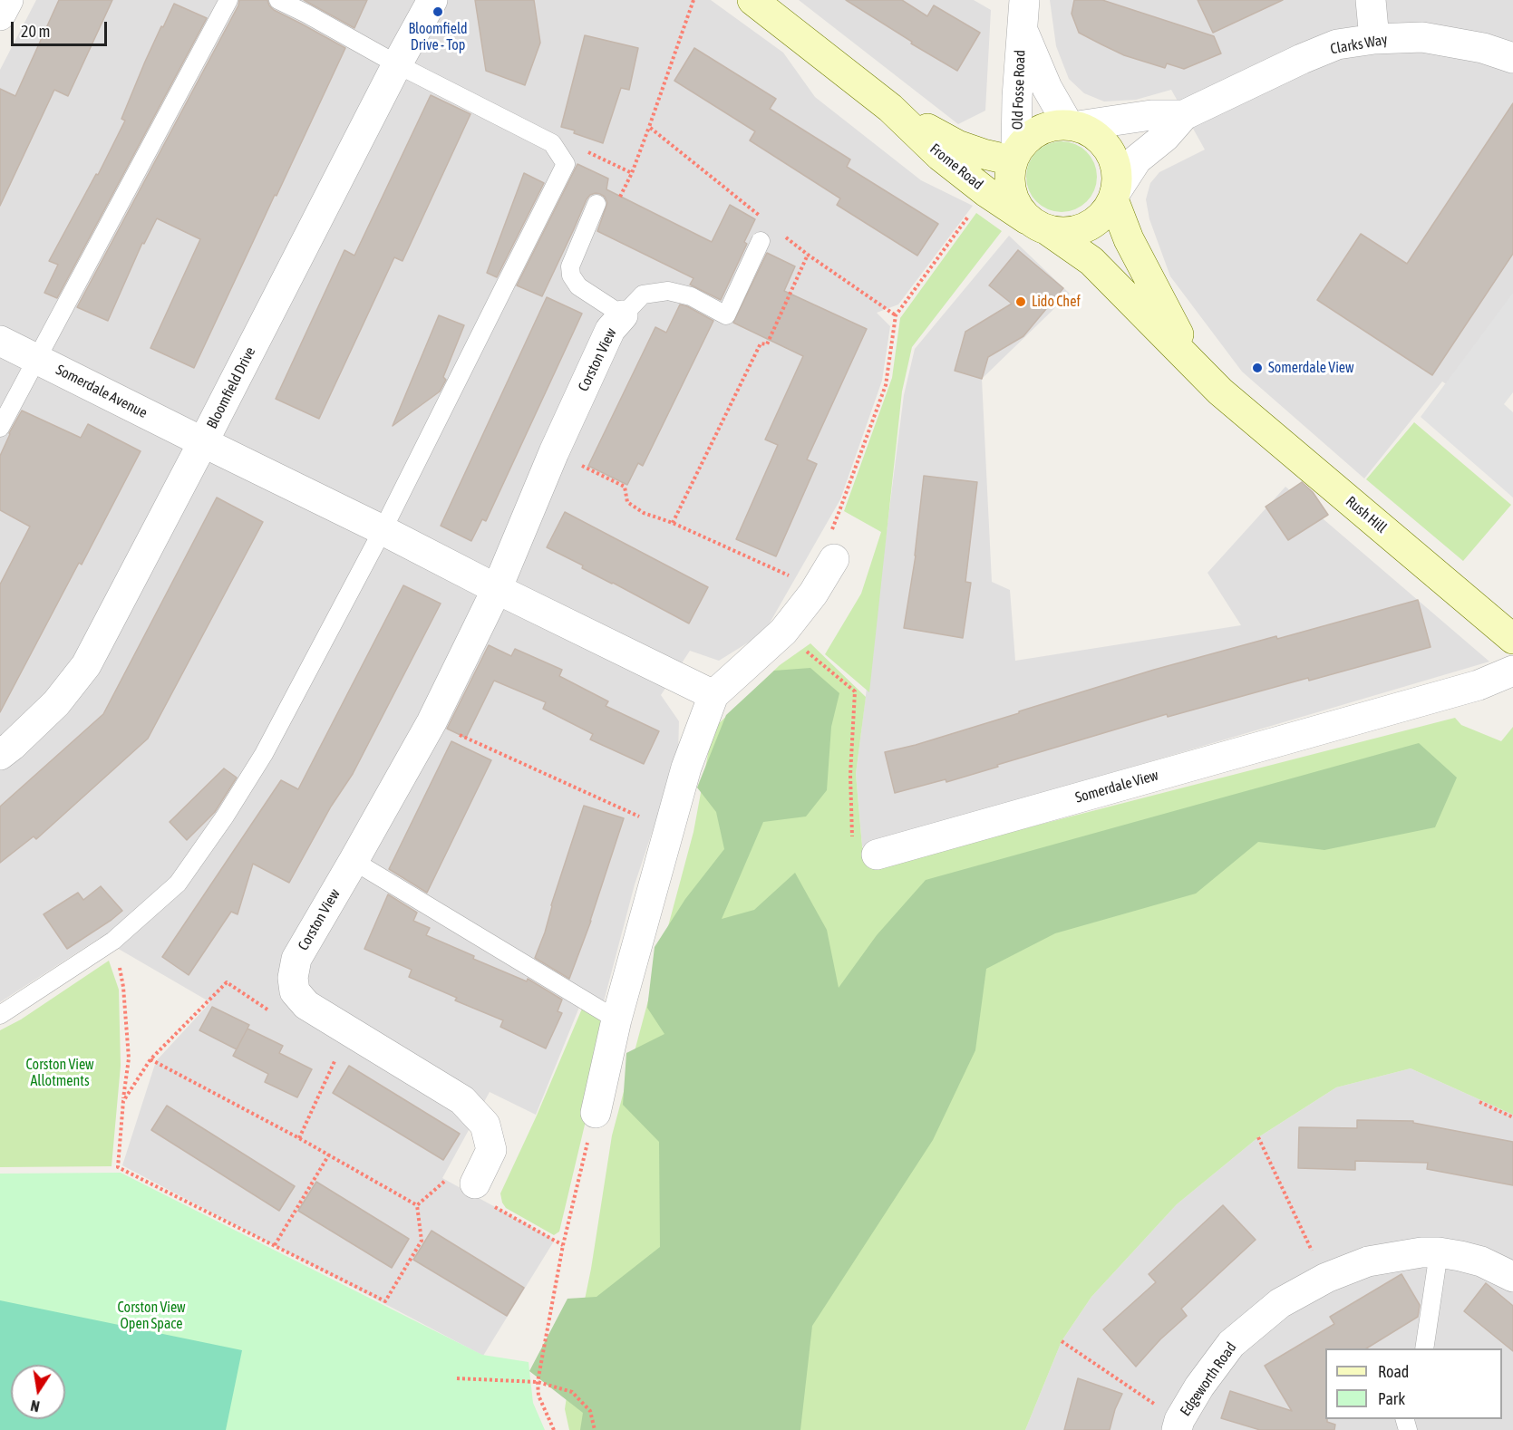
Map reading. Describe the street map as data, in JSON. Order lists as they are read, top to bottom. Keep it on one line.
{"streets":{"street":["Clarks Way","Old Fosse Road","Frome Road","Corston View","Bloomfield Drive","Somerdale Avenue","Rush Hill","Somerdale View","Edgeworth Road"]},"crossings":[["Clarks Way","Old Fosse Road"],["Clarks Way","Frome Road"],["Clarks Way","Rush Hill"],["Old Fosse Road","Frome Road"],["Old Fosse Road","Rush Hill"],["Frome Road","Rush Hill"],["Bloomfield Drive","Somerdale Avenue"]],"parks":["Corston View Allotments","Corston View Open Space"],"places":["Bloomfield Drive - Top","Lido Chef","Somerdale View"],"legend":["Road","Park"],"scale_bar":"20 m","north":"bottom"}
